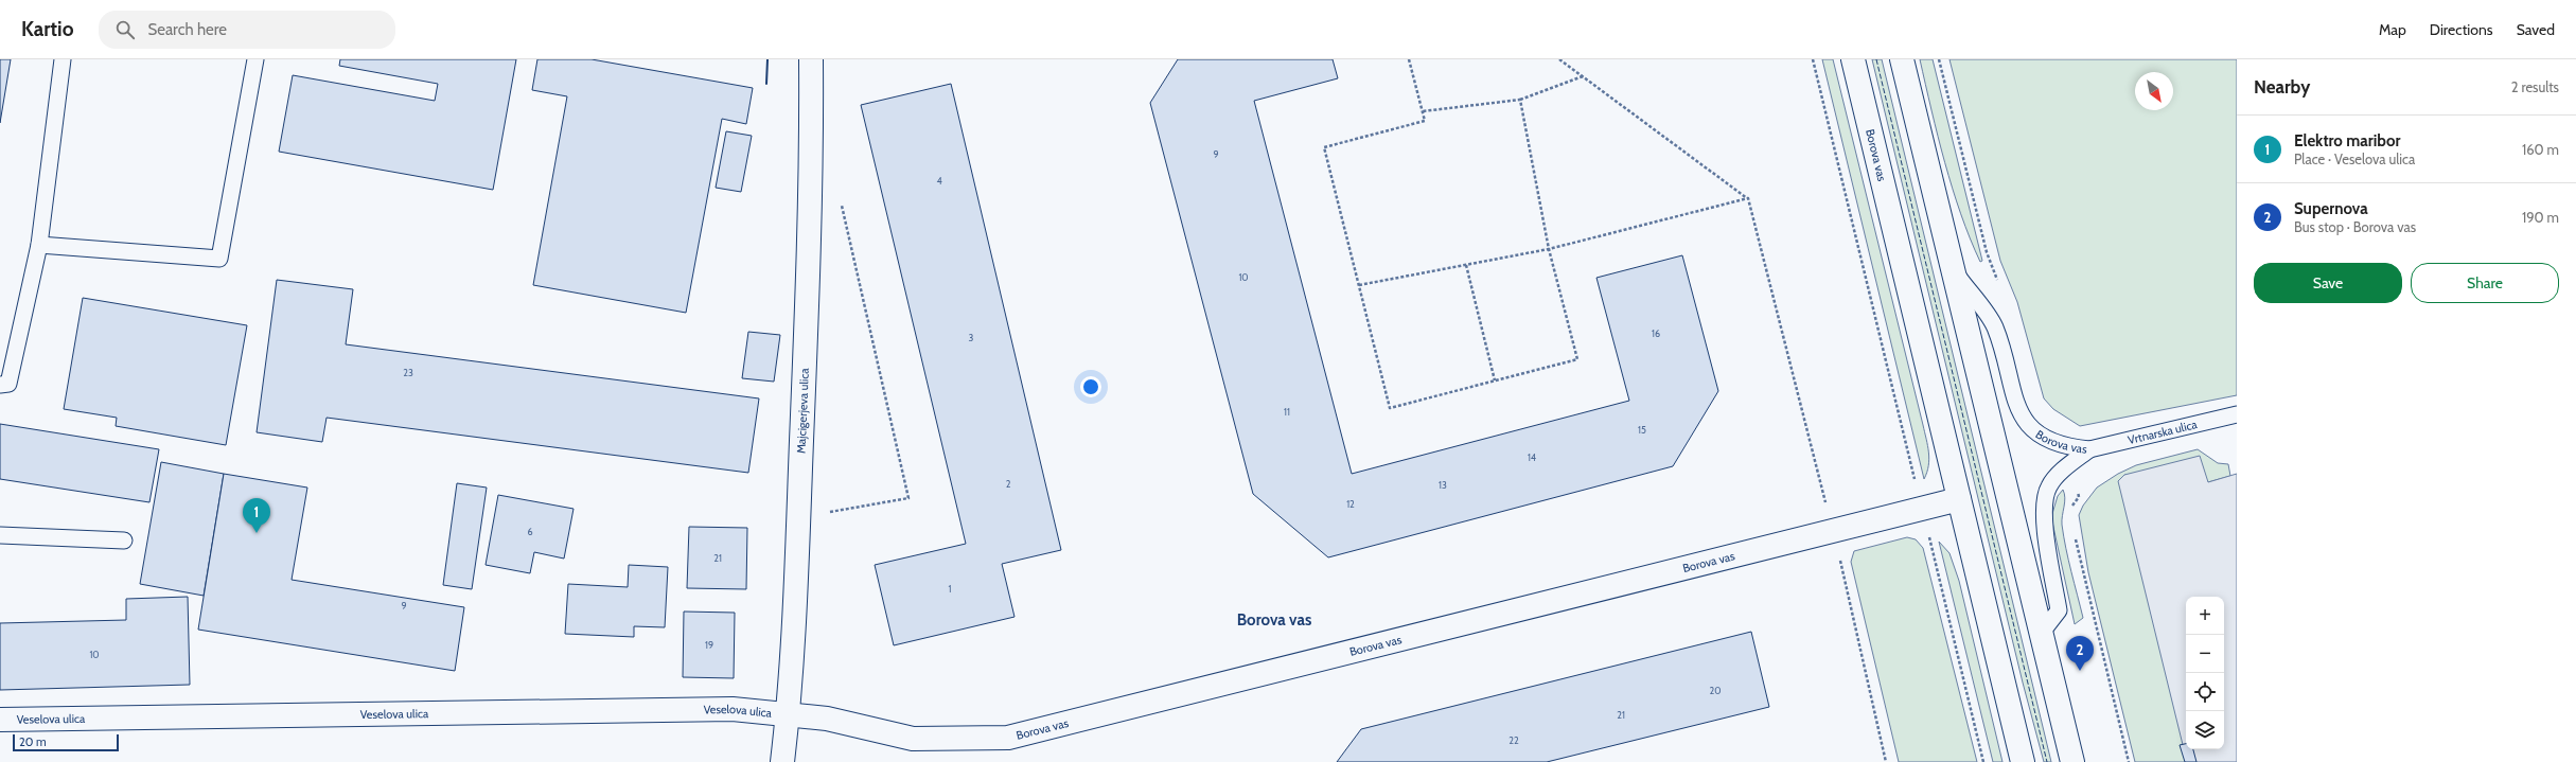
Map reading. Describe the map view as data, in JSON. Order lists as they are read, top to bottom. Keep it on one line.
{"streets":{"street":["Borova vas","Majcigerjeva ulica","Veselova ulica"],"lane":["Vrtnarska ulica"]},"crossings":[["Borova vas","Majcigerjeva ulica"],["Borova vas","Vrtnarska ulica"],["Borova vas","Veselova ulica"],["Majcigerjeva ulica","Veselova ulica"]],"districts":["Borova vas"],"house_numbers":["9","4","10","16","3","23","11","15","14","2","13","12","6","21","1","9","19","10","20","21","22"],"scale_bar":"20 m","north":"bottom right","page":{"header":"Kartio","search":"Search here","nav":["Map","Directions","Saved"],"heading":["Nearby","2 results"],"list":[{"mark":"1","name":"Elektro maribor","note":"Place · Veselova ulica","value":"160 m"},{"mark":"2","name":"Supernova","note":"Bus stop · Borova vas","value":"190 m"}],"buttons":["Save","Share"],"pins":["1","2"],"map_buttons":["+","−"],"scale":"20 m"}}
